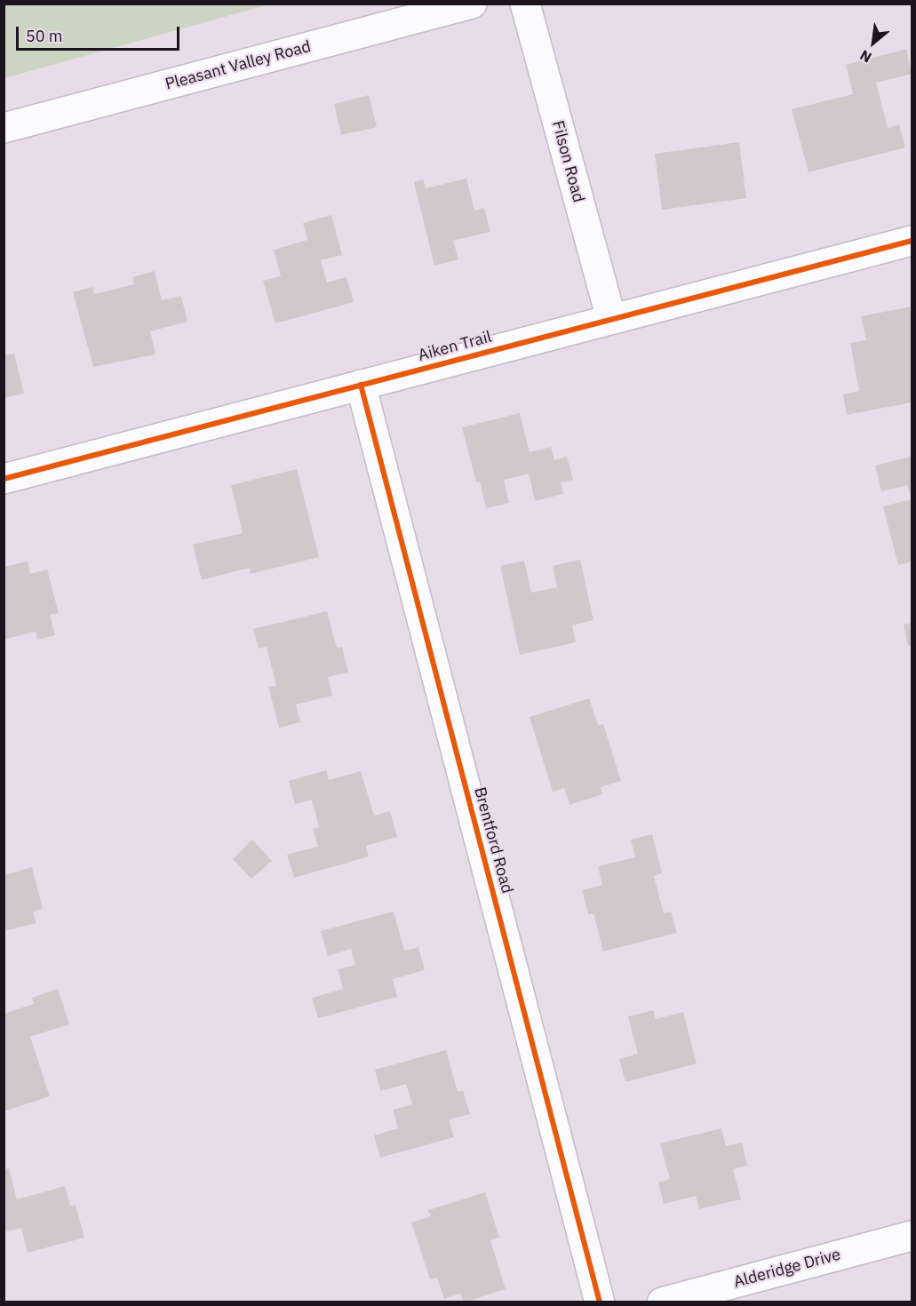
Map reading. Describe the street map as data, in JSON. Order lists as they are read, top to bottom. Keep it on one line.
{"streets":{"street":["Pleasant Valley Road","Filson Road","Aiken Trail","Brentford Road","Alderidge Drive"]},"crossings":[["Filson Road","Aiken Trail"],["Aiken Trail","Brentford Road"]],"scale_bar":"50 m","north":"bottom left"}
